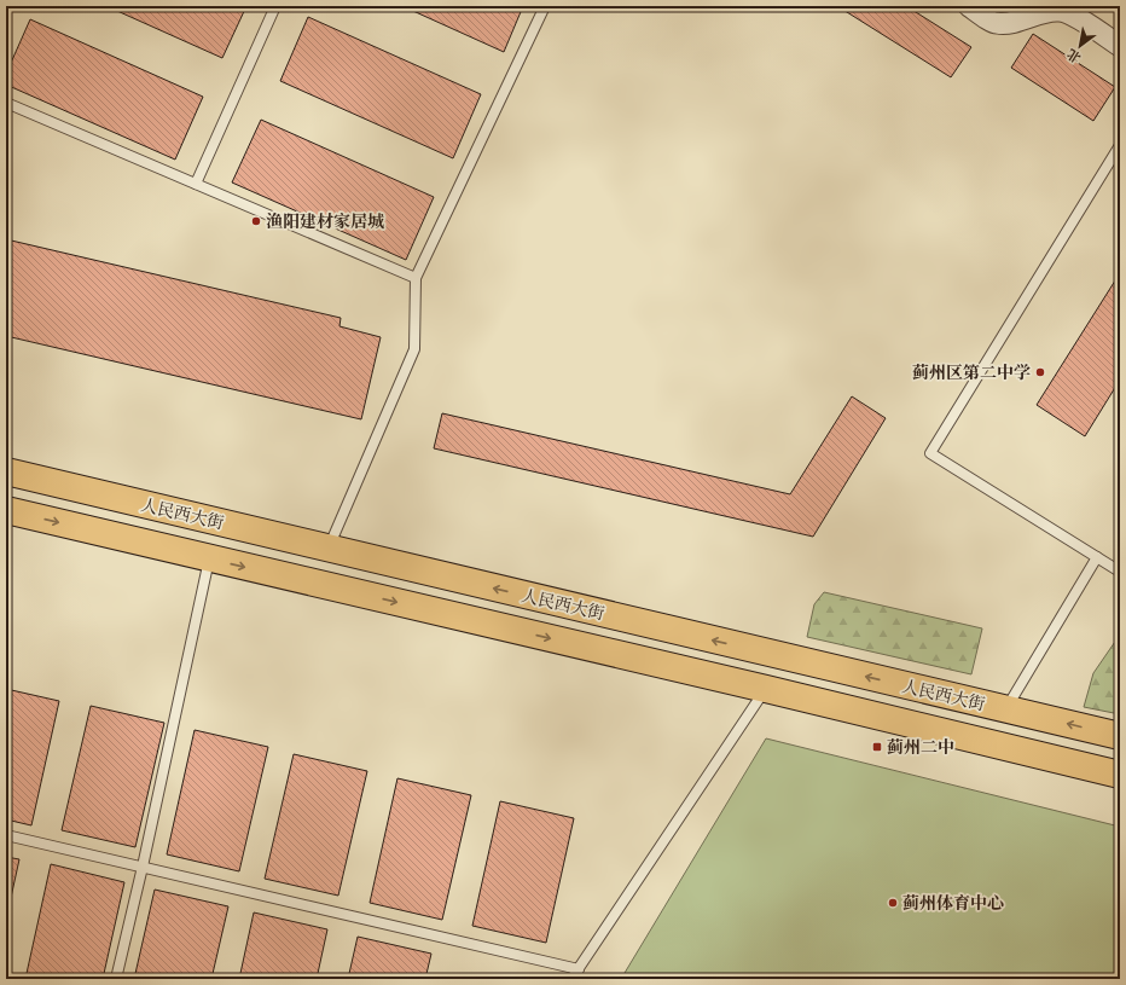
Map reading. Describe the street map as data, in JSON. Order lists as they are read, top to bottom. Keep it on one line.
{"streets":{"main road":["人民西大街"]},"places":{"other":["渔阳建材家居城","蓟州区第二中学","蓟州体育中心"],"transit":["蓟州二中"]},"north":"bottom left"}
